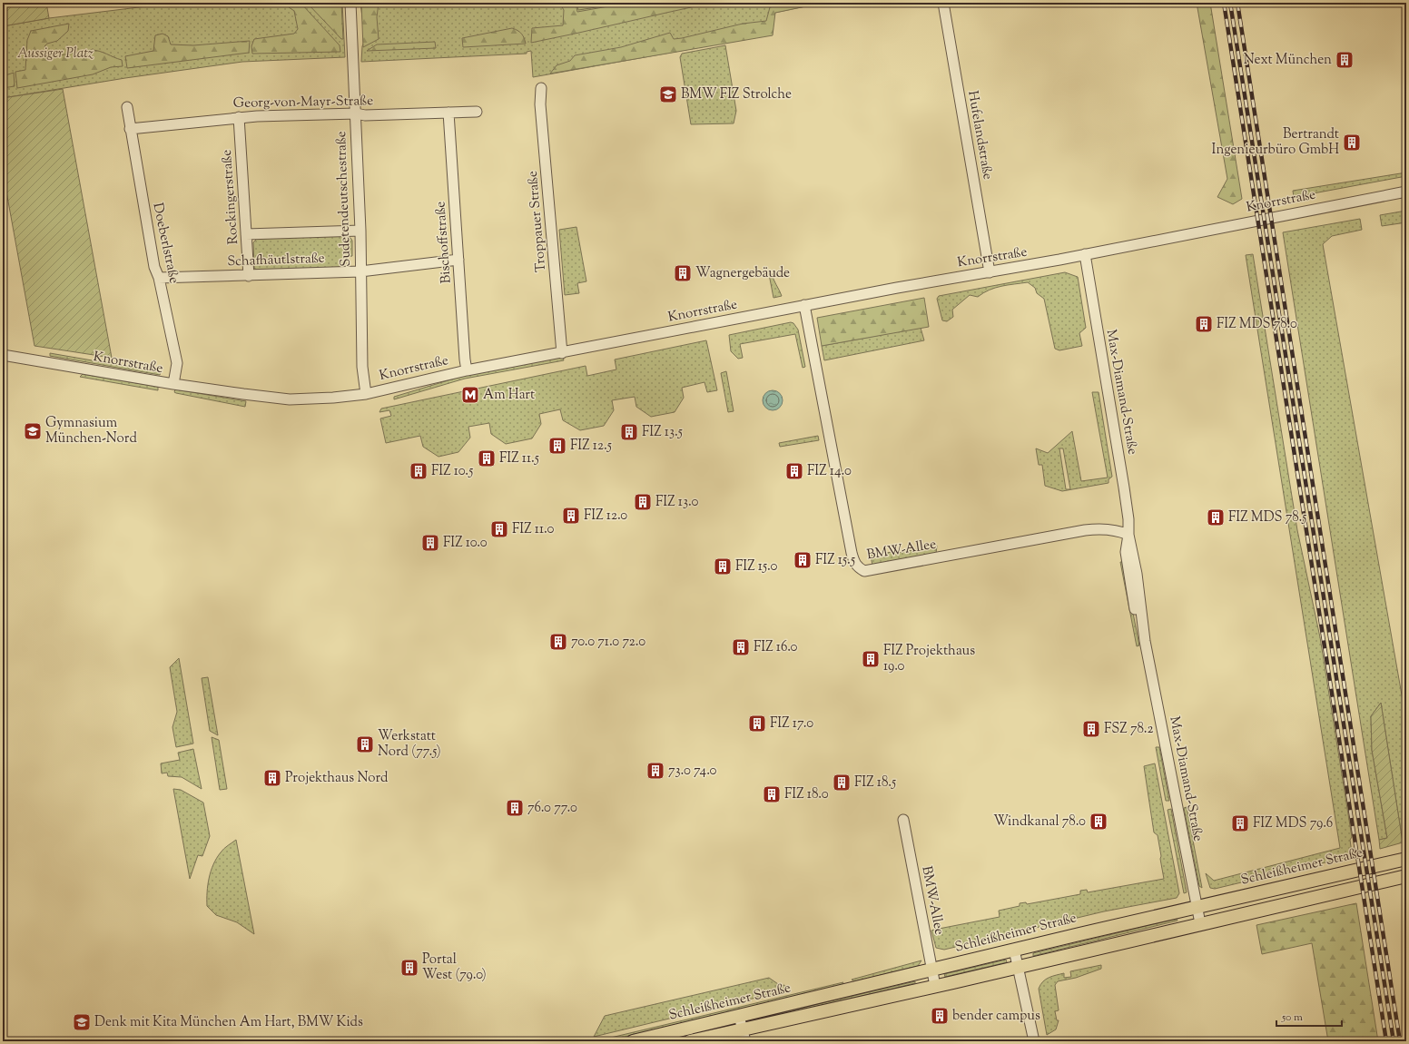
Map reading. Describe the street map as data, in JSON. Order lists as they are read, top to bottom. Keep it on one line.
{"streets":{"main road":["Schleißheimer Straße"],"street":["Georg-von-Mayr-Straße","Hufelandstraße","Rockingerstraße","Sudetendeutschestraße","Knorrstraße","Troppauer Straße","Bischoffstraße","Doeberlstraße","Schafhäutlstraße","Max-Diamand-Straße","BMW-Allee"]},"crossings":[["Georg-von-Mayr-Straße","Rockingerstraße"],["Georg-von-Mayr-Straße","Sudetendeutschestraße"],["Georg-von-Mayr-Straße","Bischoffstraße"],["Georg-von-Mayr-Straße","Doeberlstraße"],["Hufelandstraße","Knorrstraße"],["Rockingerstraße","Schafhäutlstraße"],["Sudetendeutschestraße","Knorrstraße"],["Sudetendeutschestraße","Schafhäutlstraße"],["Knorrstraße","Troppauer Straße"],["Knorrstraße","Bischoffstraße"],["Knorrstraße","Doeberlstraße"],["Knorrstraße","Max-Diamand-Straße"],["Knorrstraße","BMW-Allee"],["Bischoffstraße","Schafhäutlstraße"],["Doeberlstraße","Schafhäutlstraße"],["Max-Diamand-Straße","BMW-Allee"],["Max-Diamand-Straße","Schleißheimer Straße"],["BMW-Allee","Schleißheimer Straße"]],"parks":["Aussiger Platz"],"places":{"building":["Next München","Bertrandt Ingenieurbüro GmbH","Wagnergebäude","FIZ MDS 78.0","FIZ 13.5","FIZ 12.5","FIZ 11.5","FIZ 10.5","FIZ 14.0","FIZ 13.0","FIZ 12.0","FIZ MDS 78.5","FIZ 11.0","FIZ 10.0","FIZ 15.5","FIZ 15.0","70.0 71.0 72.0","FIZ 16.0","FIZ Projekthaus 19.0","FIZ 17.0","FSZ 78.2","Werkstatt Nord (77.5)","73.0 74.0","Projekthaus Nord","FIZ 18.5","FIZ 18.0","76.0 77.0","Windkanal 78.0","FIZ MDS 79.6","Portal West (79.0)","bender campus"],"school or university":["BMW FIZ Strolche","Gymnasium München-Nord","Denk mit Kita München Am Hart, BMW Kids"],"metro station":["Am Hart"]},"scale_bar":"50 m"}
